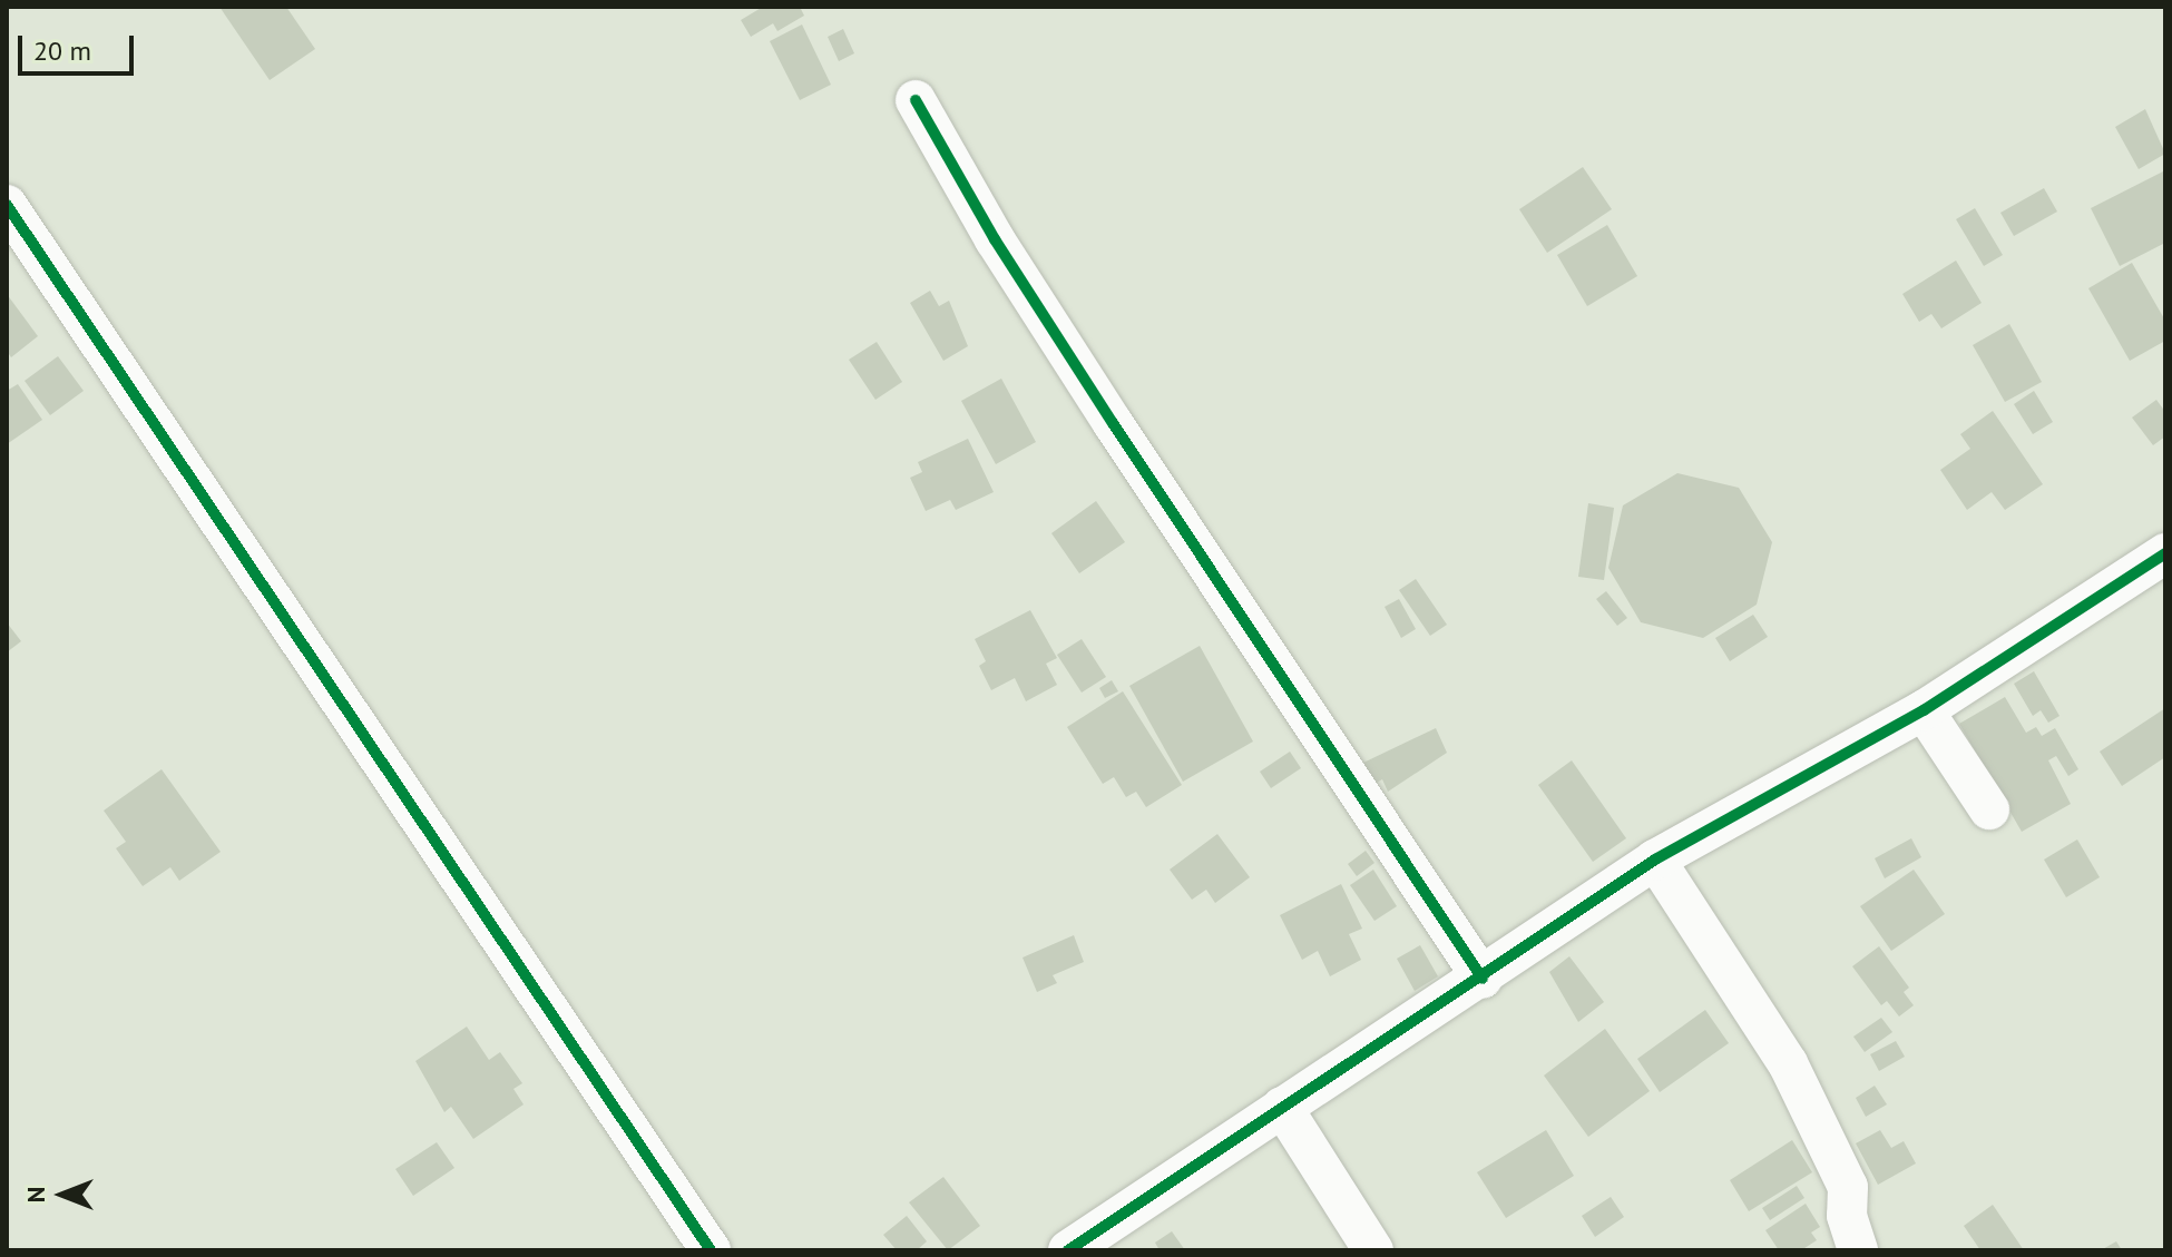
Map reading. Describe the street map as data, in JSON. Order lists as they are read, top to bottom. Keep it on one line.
{"scale_bar":"20 m","north":"left"}
